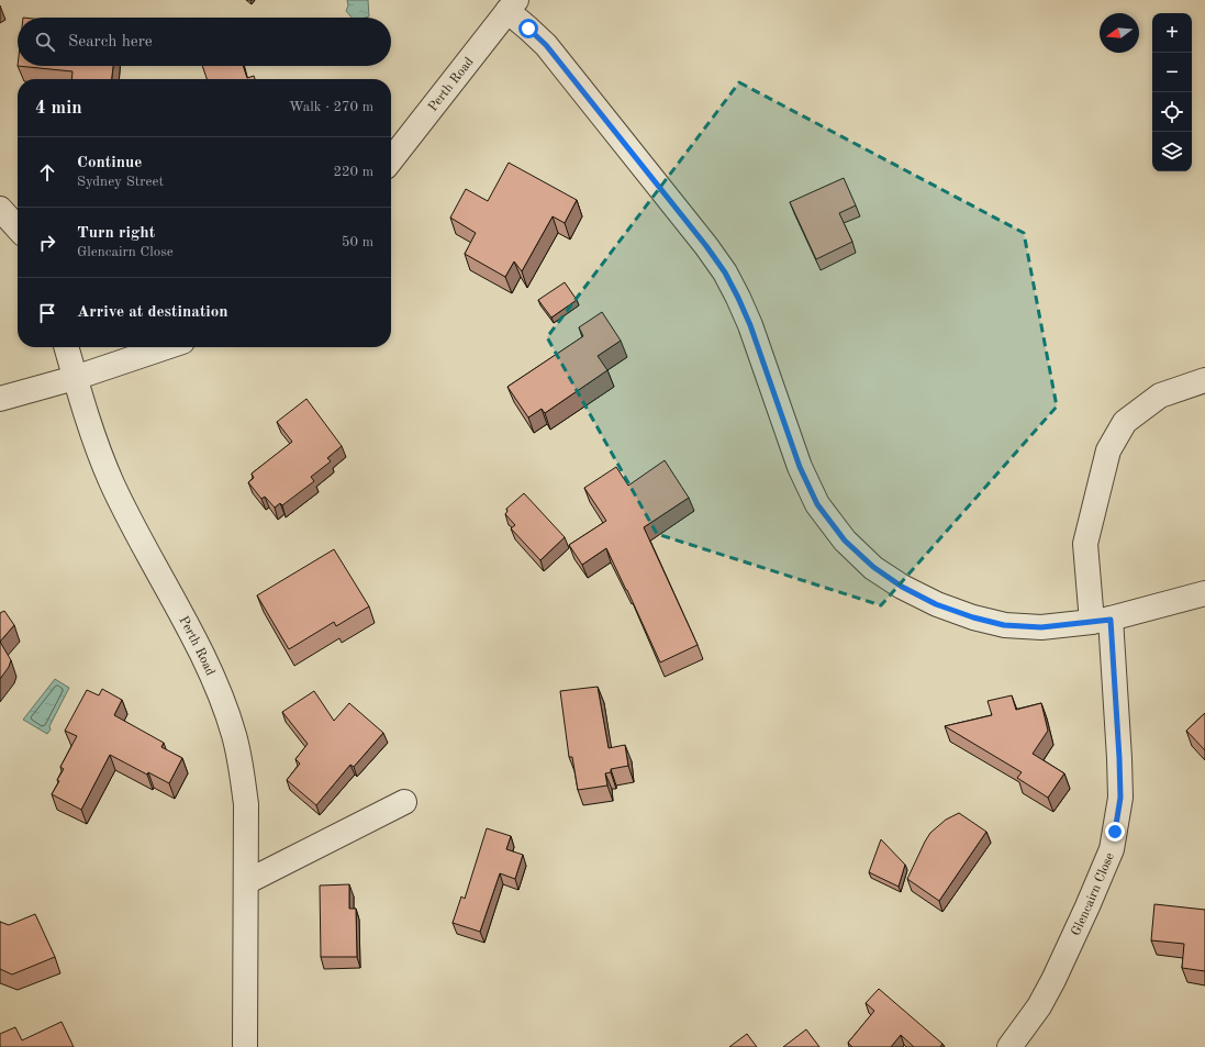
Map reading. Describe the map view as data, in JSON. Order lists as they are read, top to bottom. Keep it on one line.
{"streets":{"street":["Perth Road","Glencairn Close"]},"north":"left","page":{"map_buttons":["+","−"],"search":"Search here","heading":["4 min","Walk · 270 m"],"list":[["Continue","Sydney Street","220 m"],["Turn right","Glencairn Close","50 m"],"Arrive at destination"]}}
